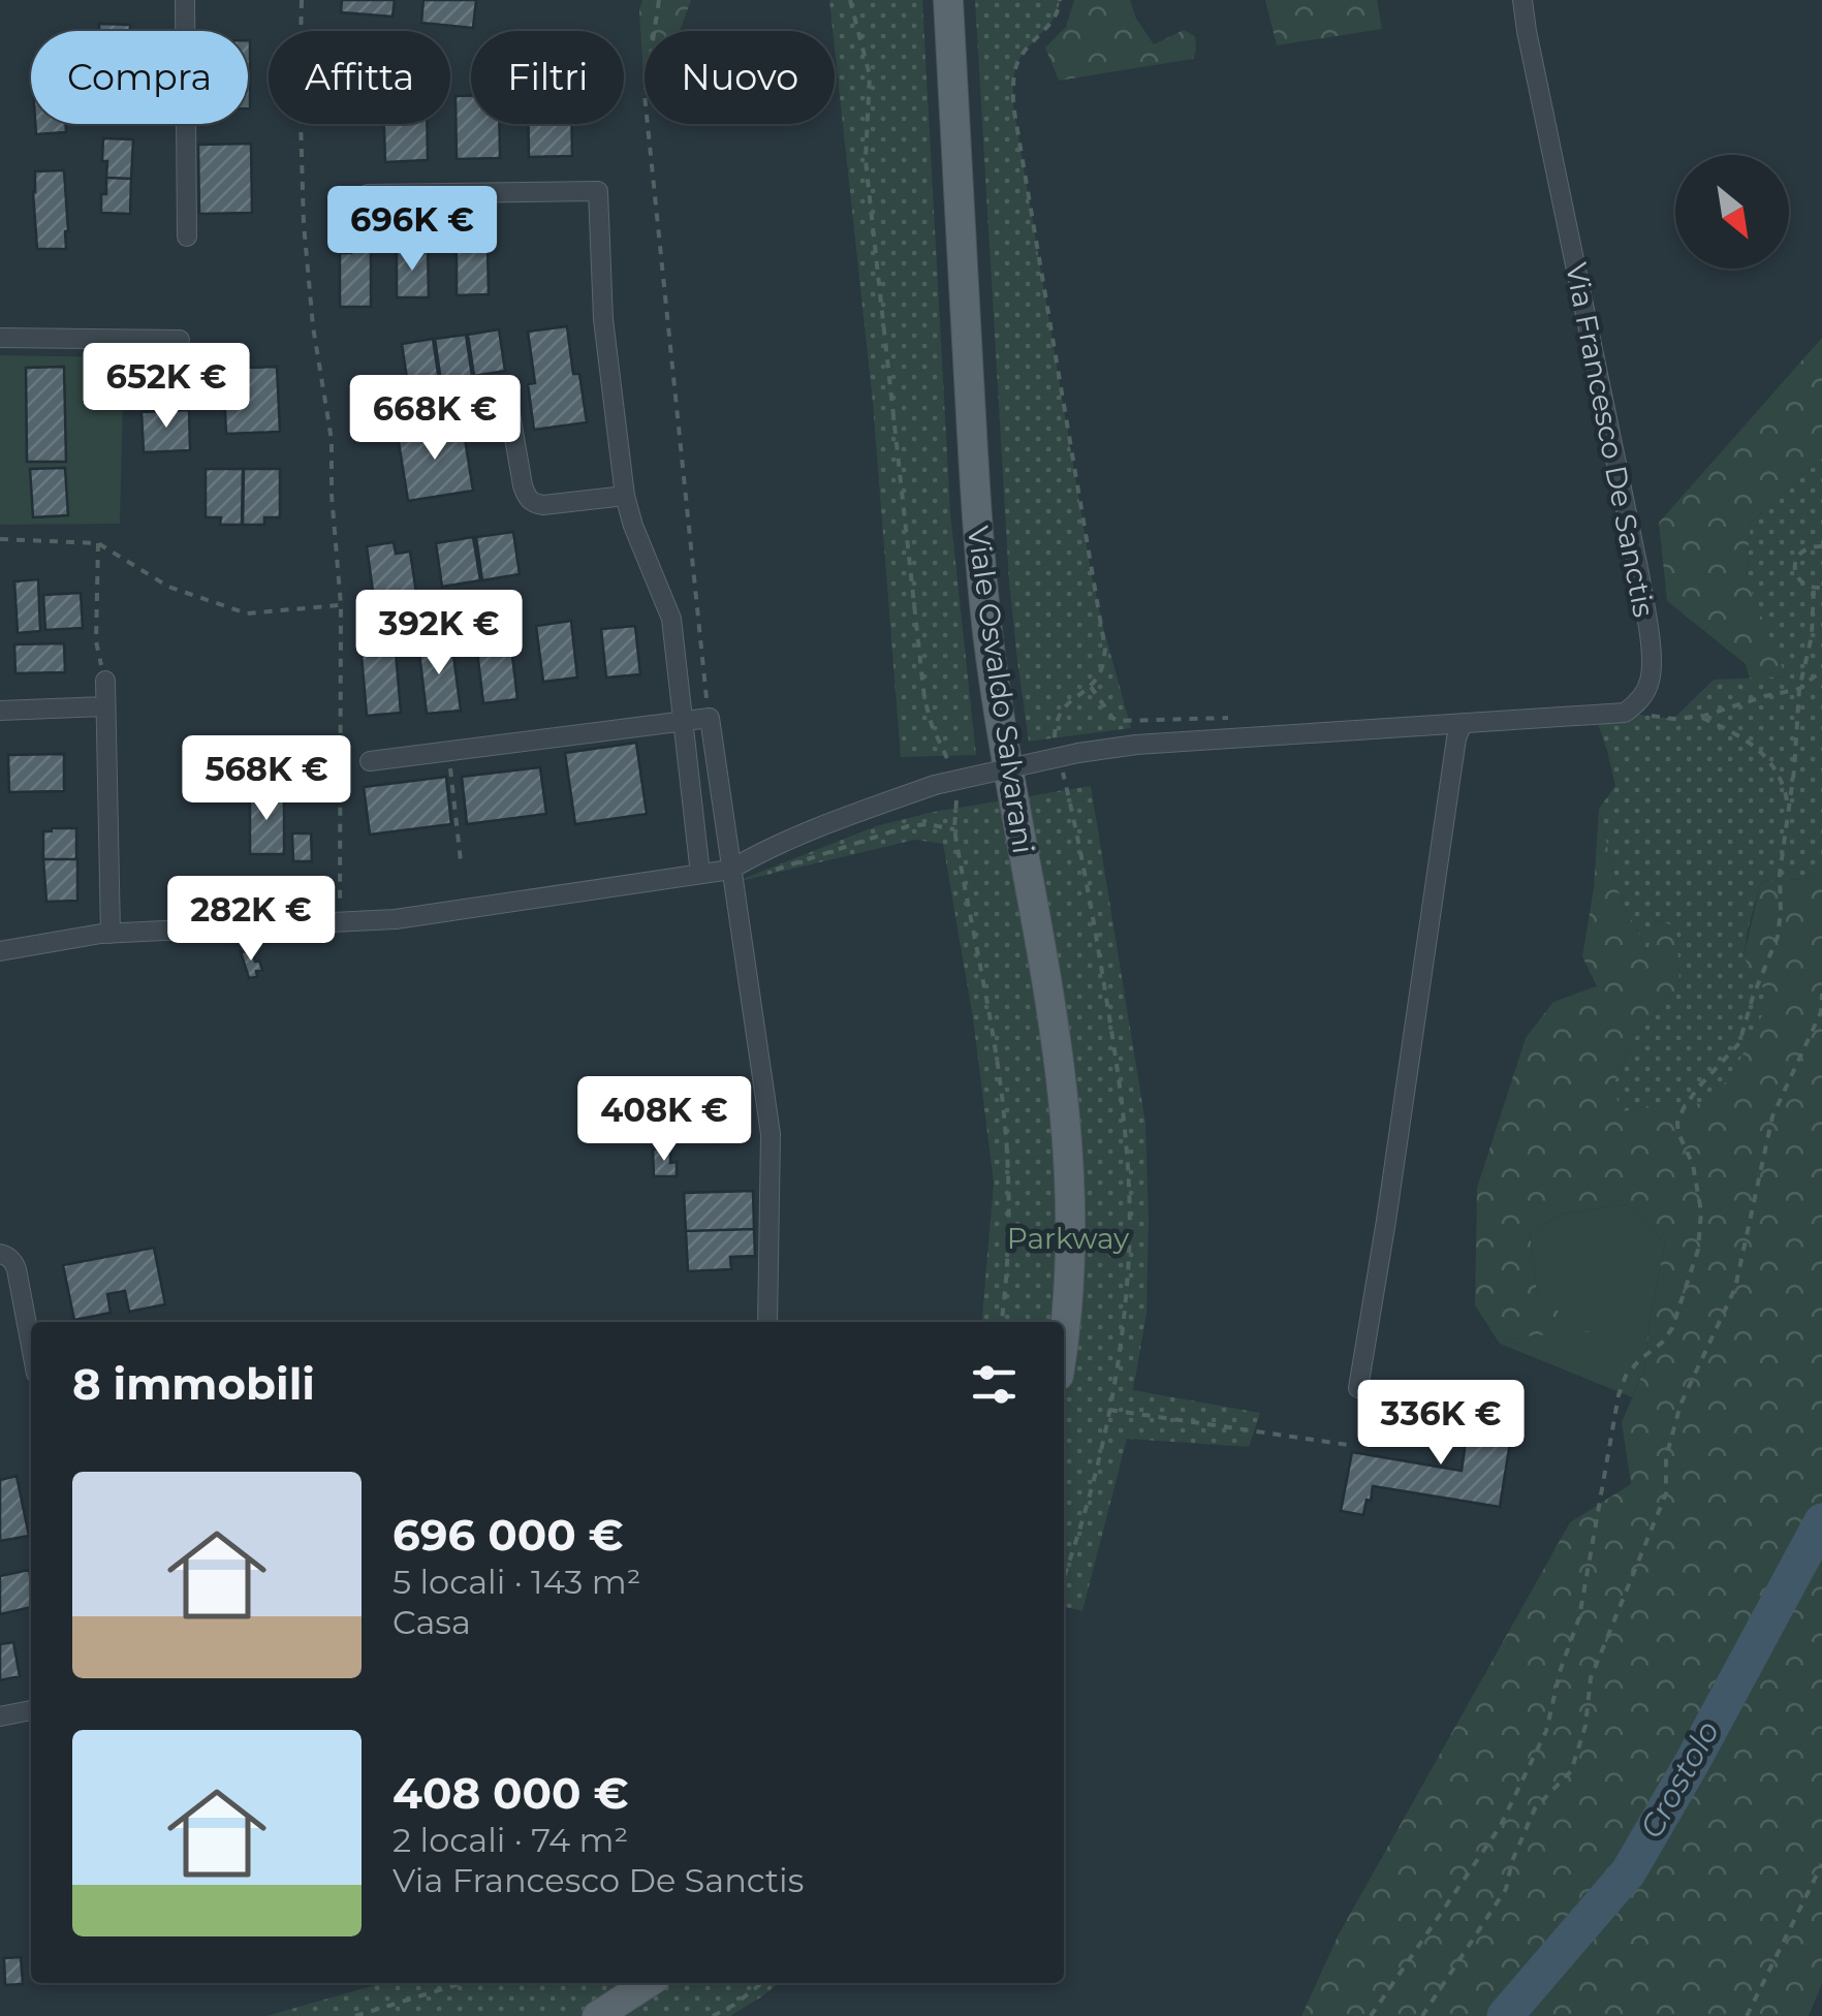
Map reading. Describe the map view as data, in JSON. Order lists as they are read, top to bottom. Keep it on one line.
{"streets":{"main road":["Viale Osvaldo Salvarani"],"street":["Via Francesco De Sanctis"]},"water":["Crostolo"],"parks":["Parkway"],"north":"bottom right","page":{"chip":["Compra","Affitta","Filtri","Nuovo"],"price":["696K €","652K €","668K €","392K €","568K €","282K €","408K €","336K €"],"heading":"8 immobili","list":[{"name":"696 000 €","note":"5 locali · 143 m² · Casa"},{"name":"408 000 €","note":"2 locali · 74 m² · Via Francesco De Sanctis"}]}}
